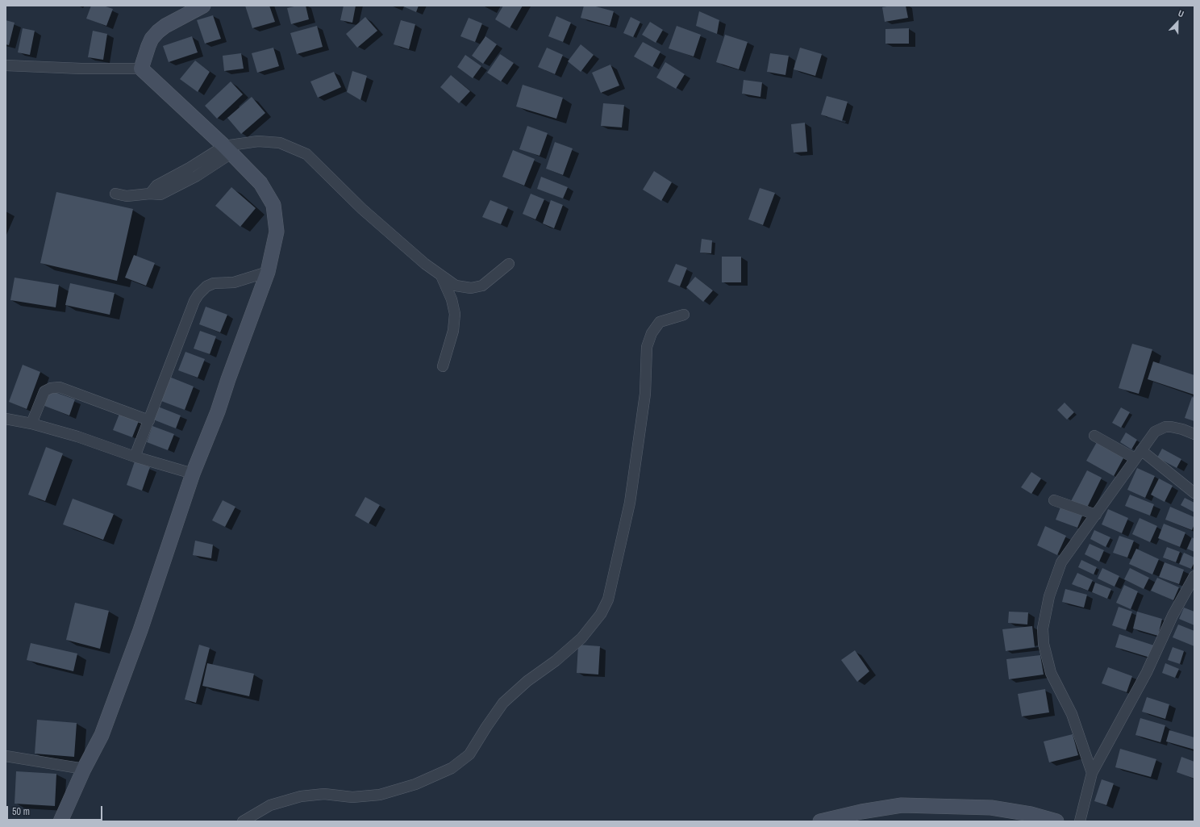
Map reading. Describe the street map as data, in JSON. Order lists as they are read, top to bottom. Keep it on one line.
{"scale_bar":"50 m","north":"top"}
